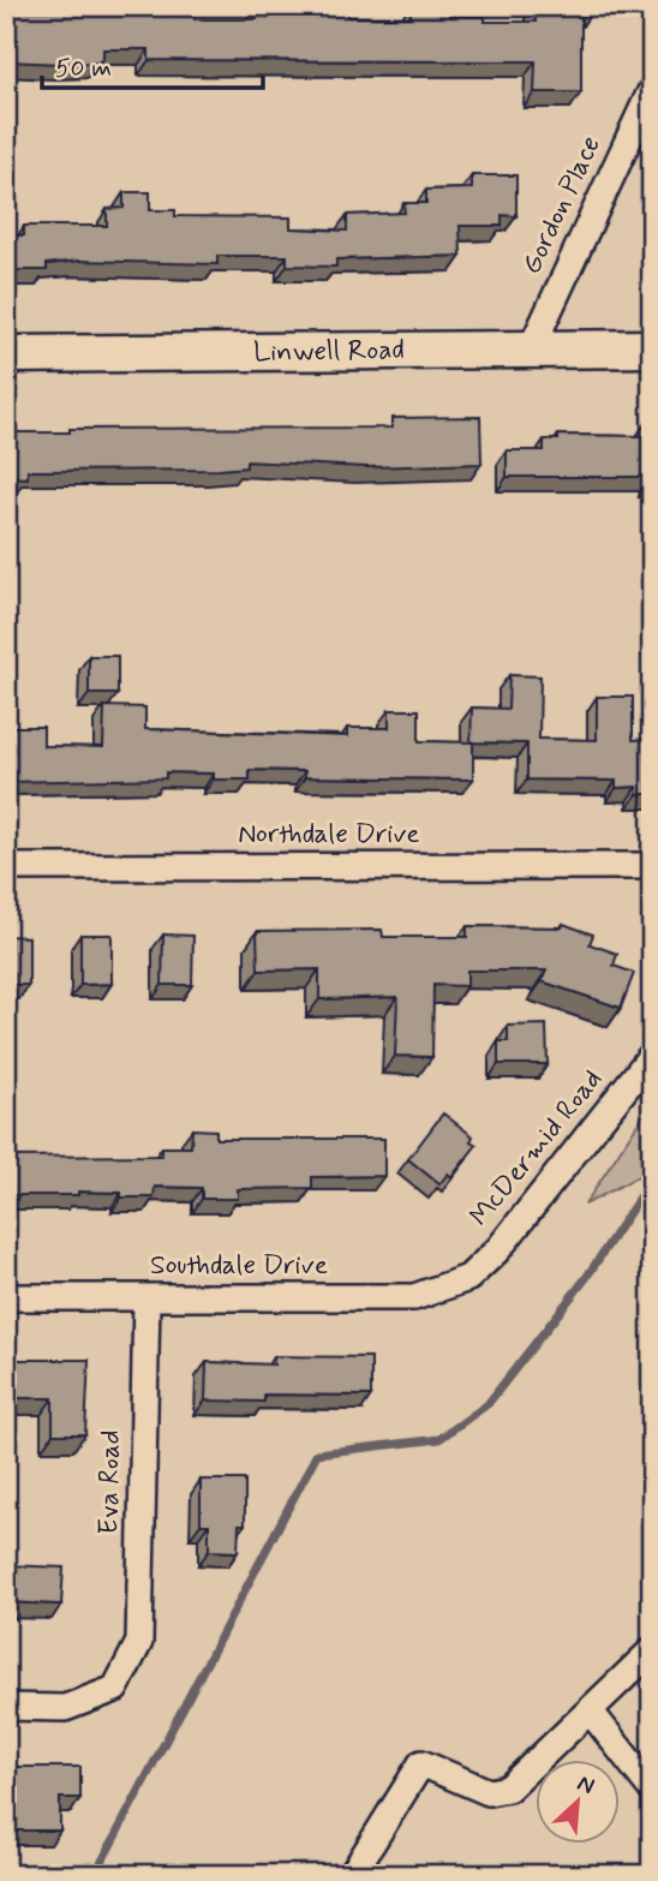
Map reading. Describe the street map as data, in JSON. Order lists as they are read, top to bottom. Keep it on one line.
{"streets":{"main road":["Linwell Road"],"street":["Gordon Place","Northdale Drive","McDermid Road","Southdale Drive","Eva Road"]},"crossings":[["Gordon Place","Linwell Road"],["McDermid Road","Southdale Drive"],["Southdale Drive","Eva Road"]],"scale_bar":"50 m","north":"top right"}
